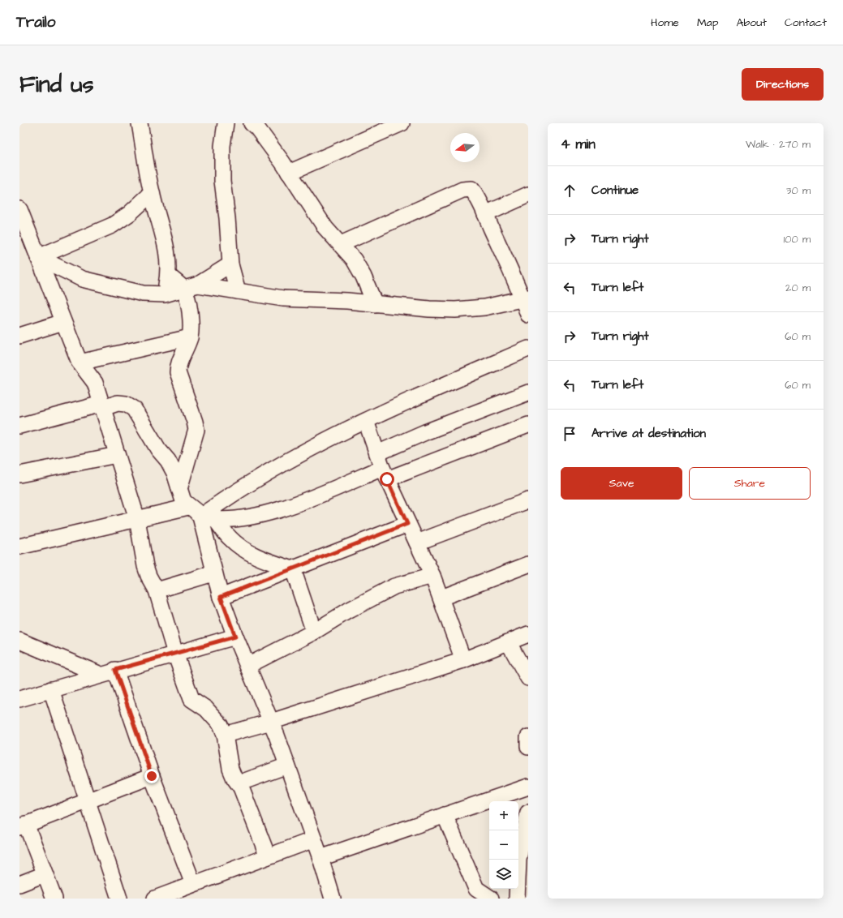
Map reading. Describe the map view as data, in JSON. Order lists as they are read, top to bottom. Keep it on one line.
{"north":"left","page":{"header":"Trailo","nav":["Home","Map","About","Contact"],"buttons":["Directions",["Save","Share"]],"title":"Find us","heading":["4 min","Walk · 270 m"],"list":[["Continue","30 m"],["Turn right","100 m"],["Turn left","20 m"],["Turn right","60 m"],["Turn left","60 m"],"Arrive at destination"],"map_buttons":["+","−"]}}
